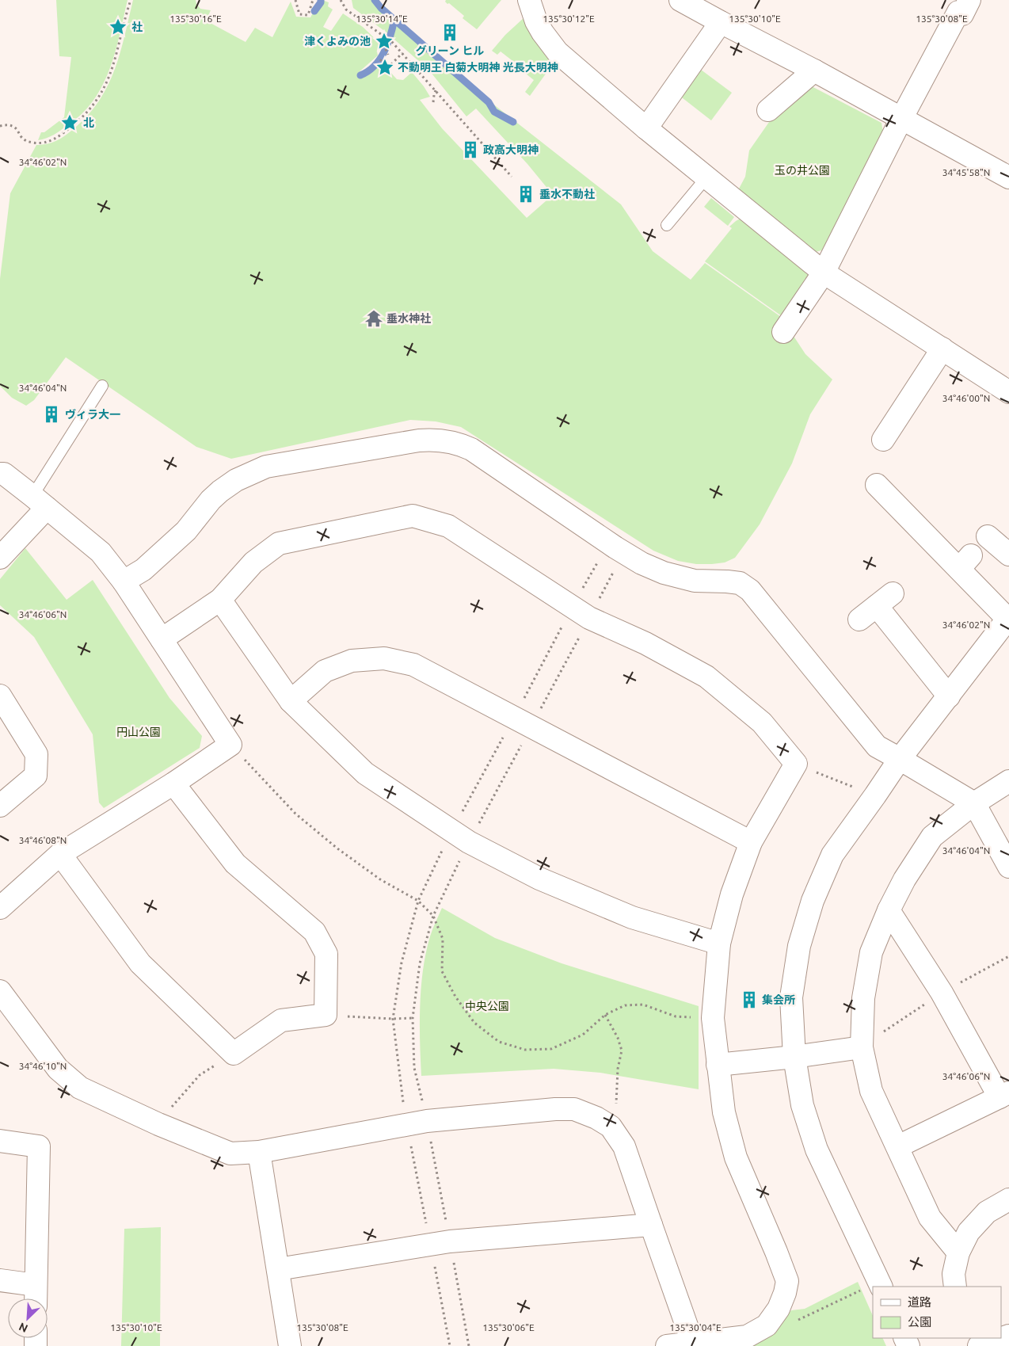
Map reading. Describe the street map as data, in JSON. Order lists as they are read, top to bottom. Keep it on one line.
{"parks":["玉の井公園","円山公園","中央公園"],"places":{"place":["社","津くよみの池","不動明王 白菊大明神 光長大明神","北"],"building":["グリーン ヒル","政高大明神","垂水不動社","ヴィラ大一","集会所"],"temple":["垂水神社"]},"legend":["道路","公園"],"north":"bottom left","coordinates":["135°30'16\"E","135°30'14\"E","135°30'12\"E","135°30'10\"E","135°30'08\"E","34°46'02\"N","34°45'58\"N","34°46'04\"N","34°46'00\"N","34°46'06\"N","34°46'08\"N","34°46'10\"N","135°30'06\"E","135°30'04\"E"]}
